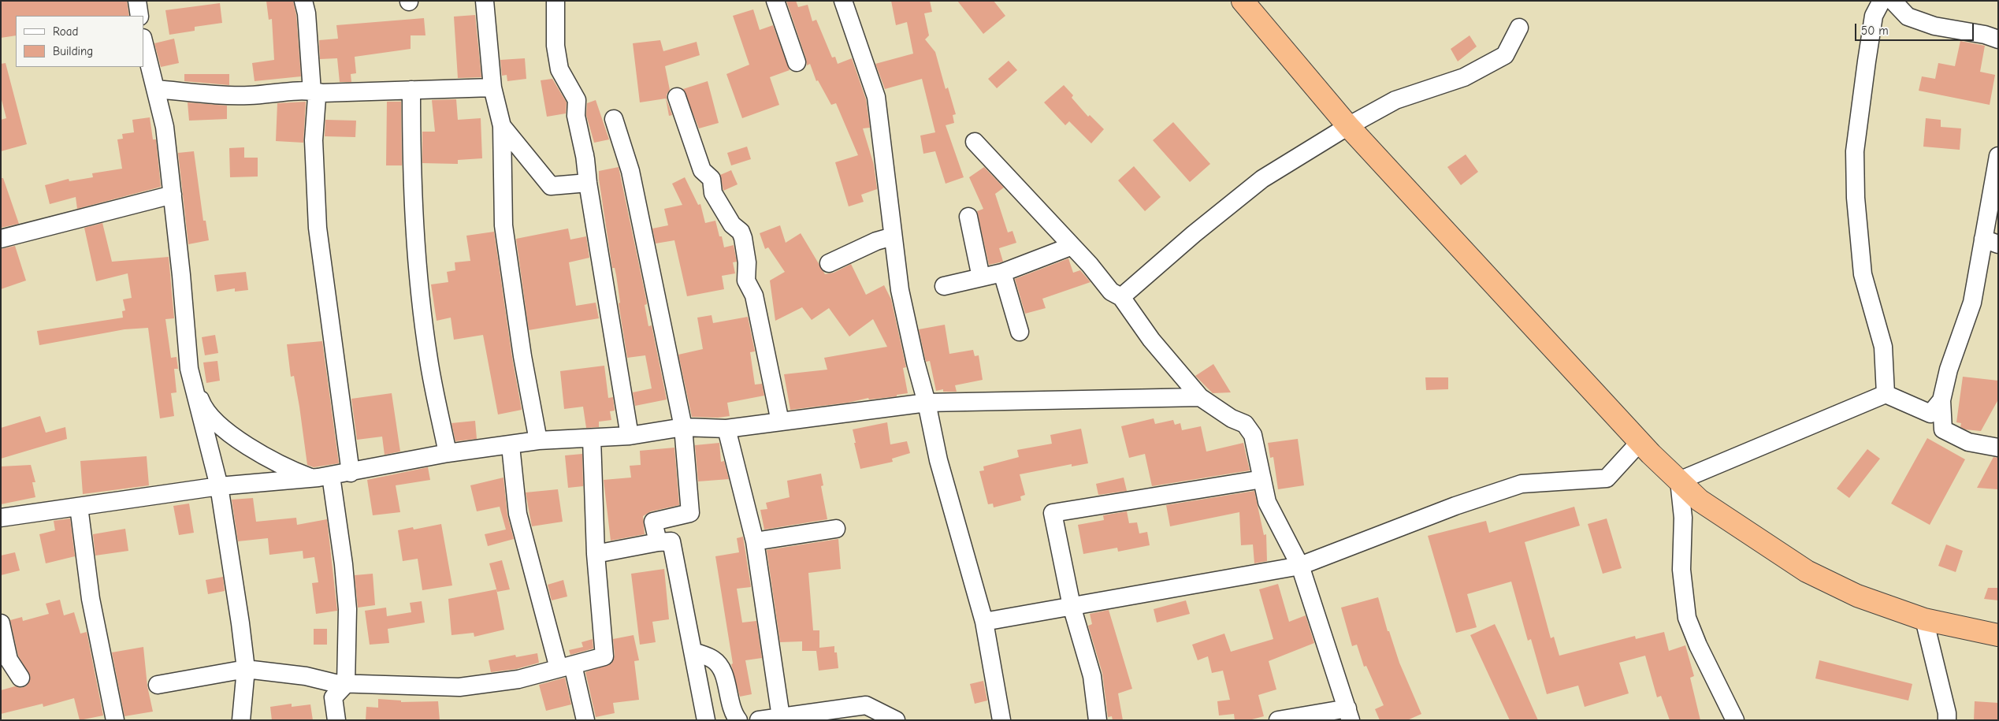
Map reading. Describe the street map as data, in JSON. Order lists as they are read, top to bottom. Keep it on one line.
{"legend":["Road","Building"],"scale_bar":"50 m"}
